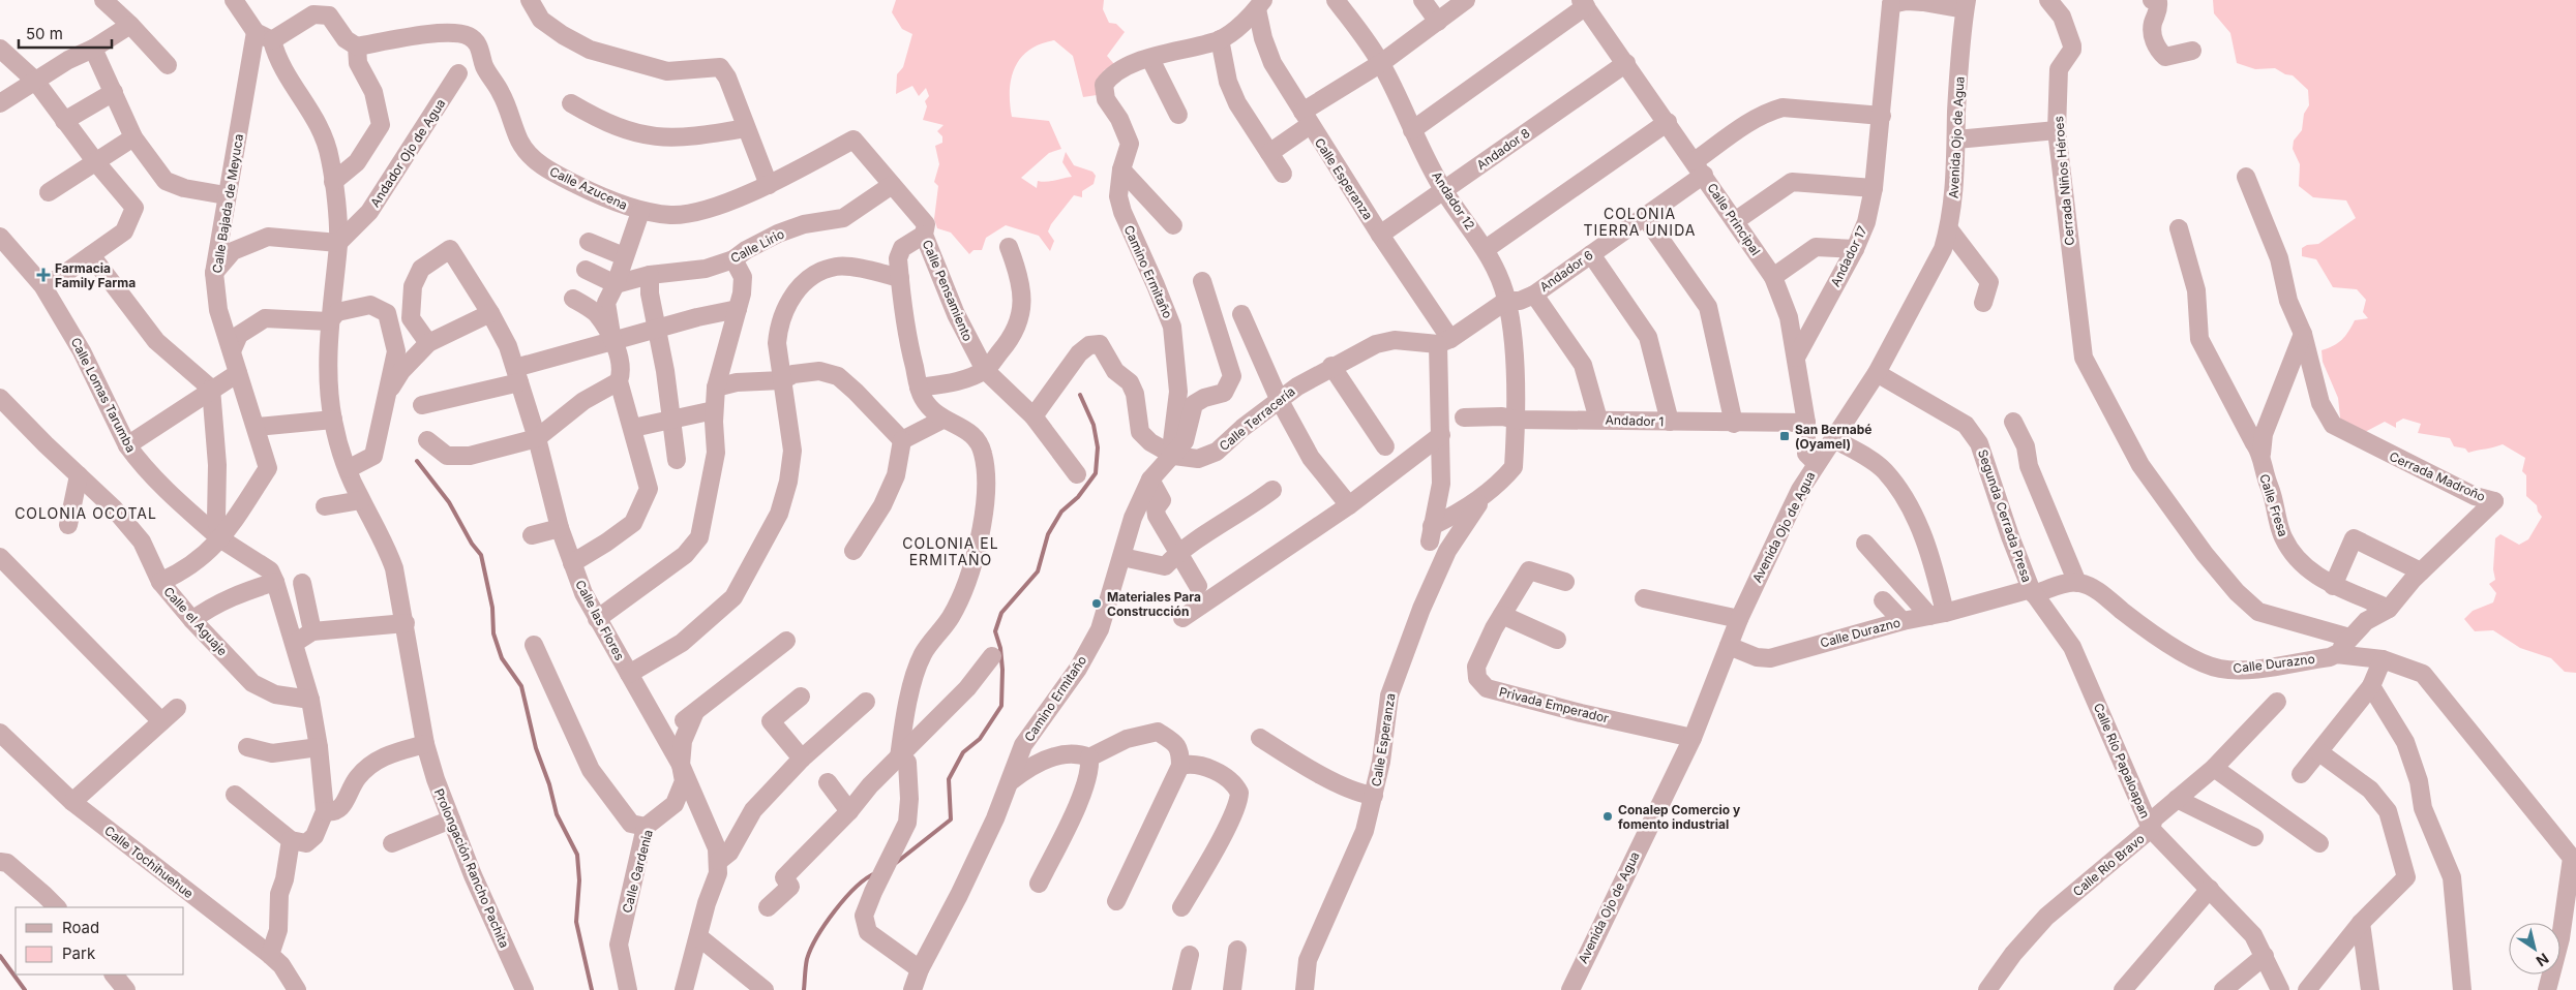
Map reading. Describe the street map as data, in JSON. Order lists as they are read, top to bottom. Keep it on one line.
{"streets":{"street":["Avenida Ojo de Agua","Andador 8","Andador Ojo de Agua","Calle Esperanza","Cerrada Niños Héroes","Calle Azucena","Andador 12","Calle Bajada de Meyuca","Calle Principal","Calle Lirio","Andador 17","Andador 6","Camino Ermitaño","Calle Pensamiento","Calle Lomas Tarumba","Calle Terracería","Andador 1","Cerrada Madroño","Calle Fresa","Segunda Cerrada Presa","Calle las Flores","Calle el Aguaje","Calle Durazno","Privada Emperador","Calle Río Papaloapan","Calle Tochihuehue","Calle Río Bravo","Prolongación Rancho Pachita","Calle Gardenia"]},"crossings":[["Avenida Ojo de Agua","Calle Principal"],["Avenida Ojo de Agua","Segunda Cerrada Presa"],["Avenida Ojo de Agua","Calle Durazno"],["Avenida Ojo de Agua","Privada Emperador"],["Andador 8","Calle Esperanza"],["Andador 8","Andador 12"],["Andador 8","Calle Principal"],["Andador Ojo de Agua","Prolongación Rancho Pachita"],["Calle Esperanza","Andador 12"],["Calle Esperanza","Andador 6"],["Calle Esperanza","Calle Terracería"],["Calle Esperanza","Andador 1"],["Calle Azucena","Calle Pensamiento"],["Andador 12","Andador 6"],["Andador 12","Andador 1"],["Calle Bajada de Meyuca","Calle Lomas Tarumba"],["Calle Bajada de Meyuca","Calle el Aguaje"],["Calle Principal","Andador 17"],["Calle Principal","Andador 6"],["Calle Principal","Andador 1"],["Calle Lirio","Calle Pensamiento"],["Andador 17","Andador 6"],["Andador 6","Calle Terracería"],["Camino Ermitaño","Calle Terracería"],["Cerrada Madroño","Calle Fresa"],["Segunda Cerrada Presa","Calle Durazno"],["Segunda Cerrada Presa","Calle Río Papaloapan"],["Calle las Flores","Calle Gardenia"],["Calle Durazno","Calle Río Papaloapan"],["Calle Río Papaloapan","Calle Río Bravo"]],"districts":["COLONIA TIERRA UNIDA","COLONIA OCOTAL","COLONIA EL ERMITAÑO"],"places":{"health":["Farmacia Family Farma"],"transit":["San Bernabé (Oyamel)"],"other":["Materiales Para Construcción","Conalep Comercio y fomento industrial"]},"legend":["Road","Park"],"scale_bar":"50 m","north":"bottom right"}
